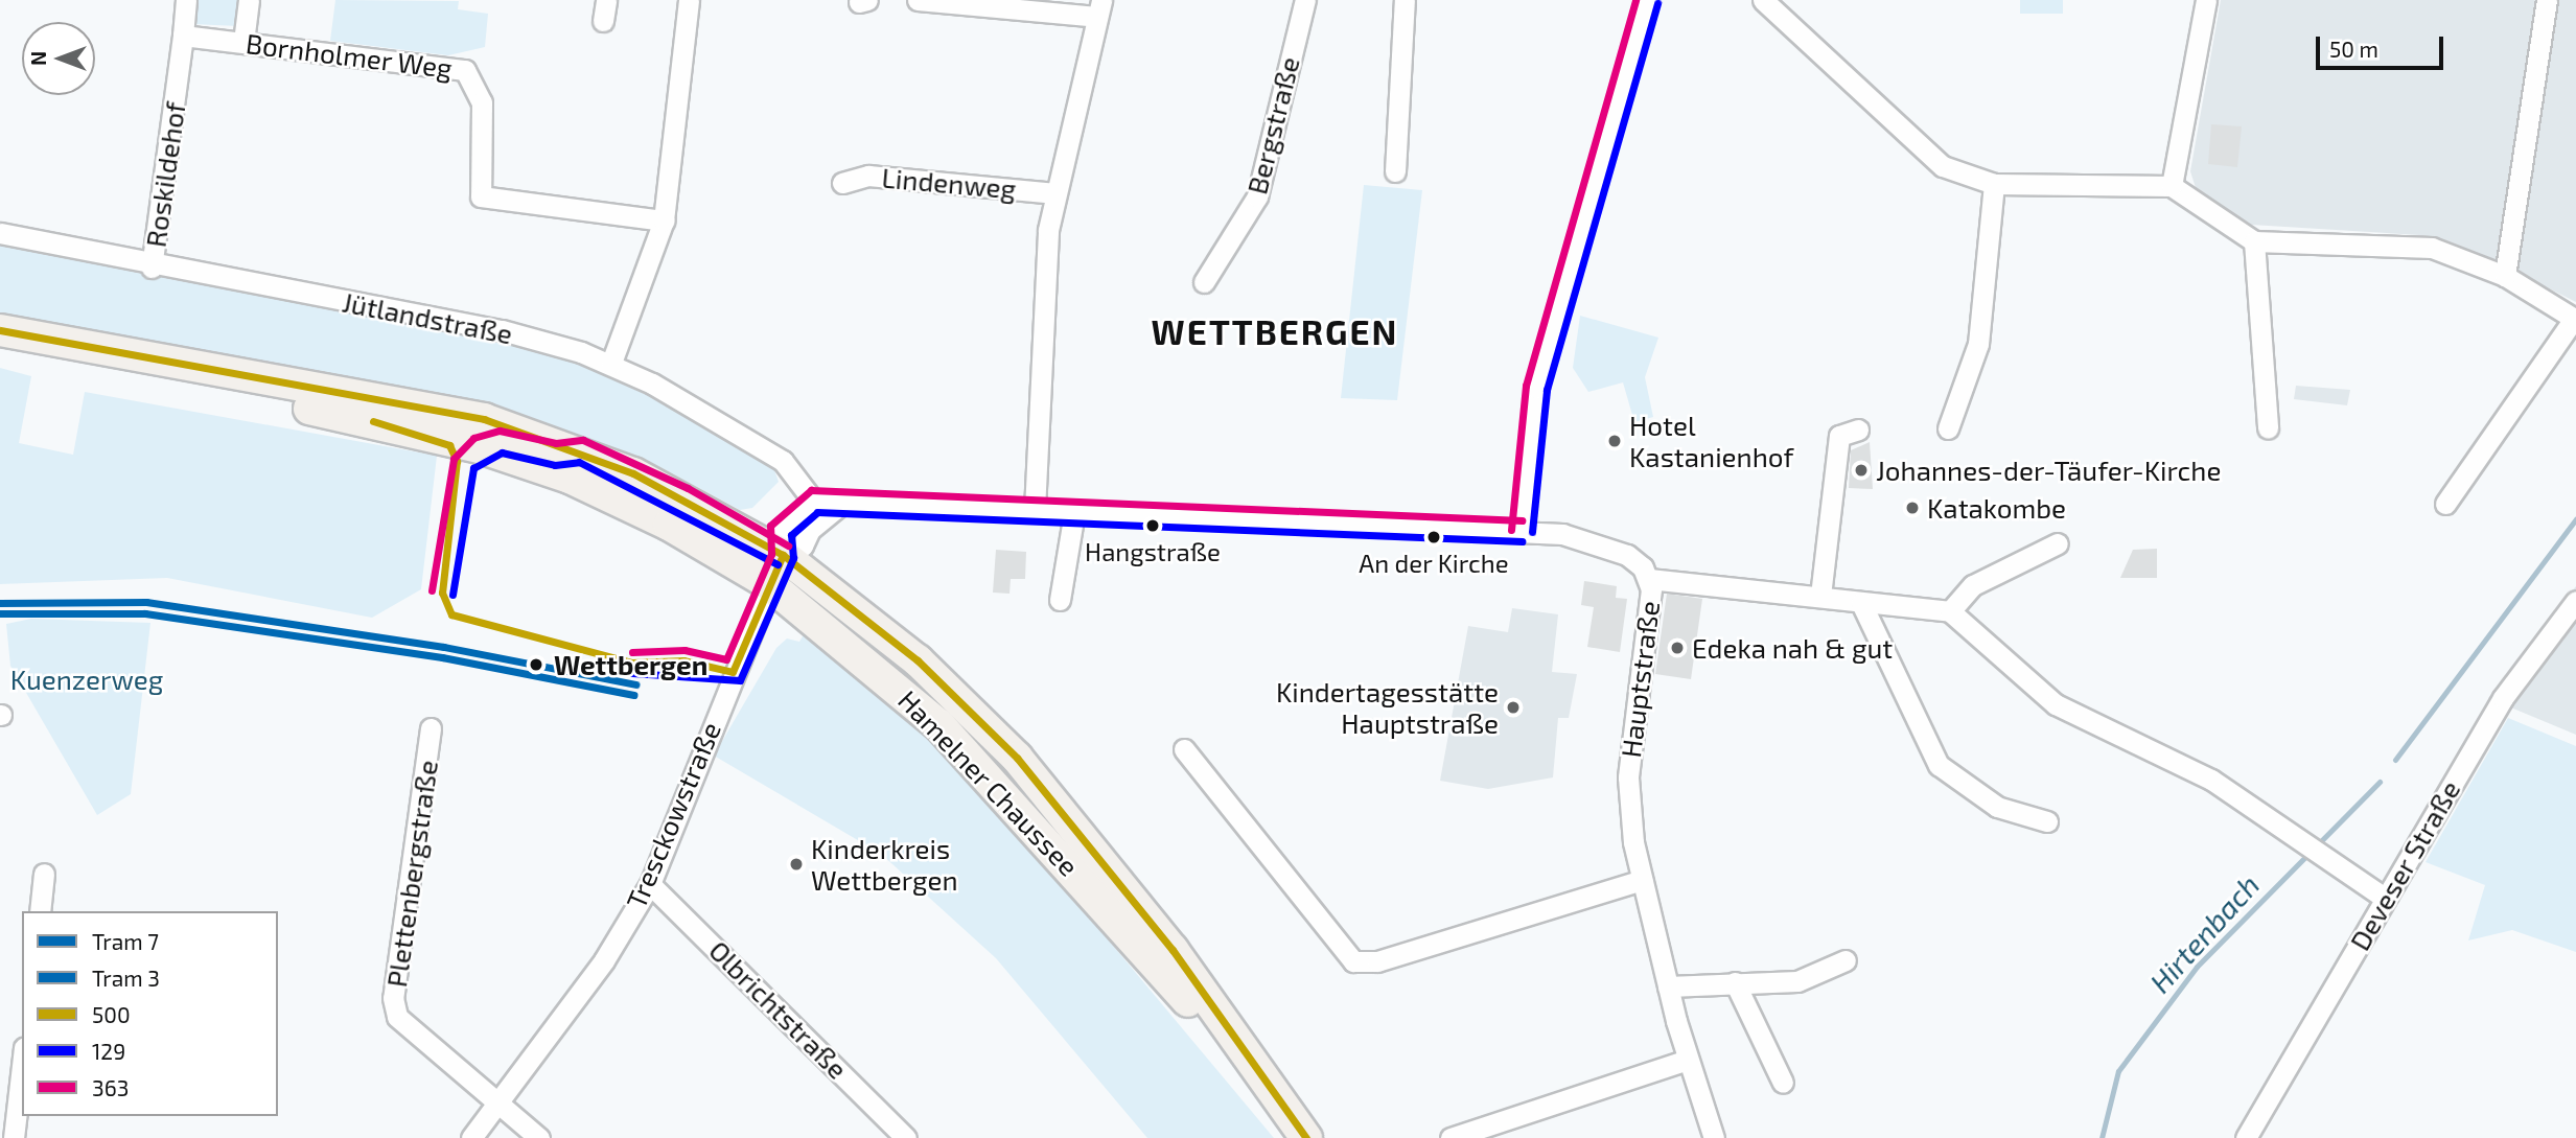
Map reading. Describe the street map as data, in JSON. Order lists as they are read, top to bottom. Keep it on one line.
{"streets":{"main road":["Hamelner Chaussee"],"street":["Bornholmer Weg","Bergstraße","Roskildehof","Lindenweg","Jütlandstraße","Hauptstraße","Tresckowstraße","Deveser Straße","Plettenbergstraße","Olbrichtstraße"]},"crossings":[["Bornholmer Weg","Roskildehof"],["Roskildehof","Jütlandstraße"],["Jütlandstraße","Hauptstraße"],["Hamelner Chaussee","Tresckowstraße"],["Tresckowstraße","Plettenbergstraße"],["Tresckowstraße","Olbrichtstraße"]],"districts":["WETTBERGEN"],"water":["Hirtenbach"],"parks":["Kuenzerweg"],"places":["Hotel Kastanienhof","Johannes-der-Täufer-Kirche","Katakombe","Hangstraße","An der Kirche","Edeka nah & gut","Wettbergen","Kindertagesstätte Hauptstraße","Kinderkreis Wettbergen"],"lines":["transit line 363","transit line 129","transit line 500","tram line 7","tram line 3"],"legend":["Tram 7","Tram 3","500","129","363"],"scale_bar":"50 m","north":"left"}
